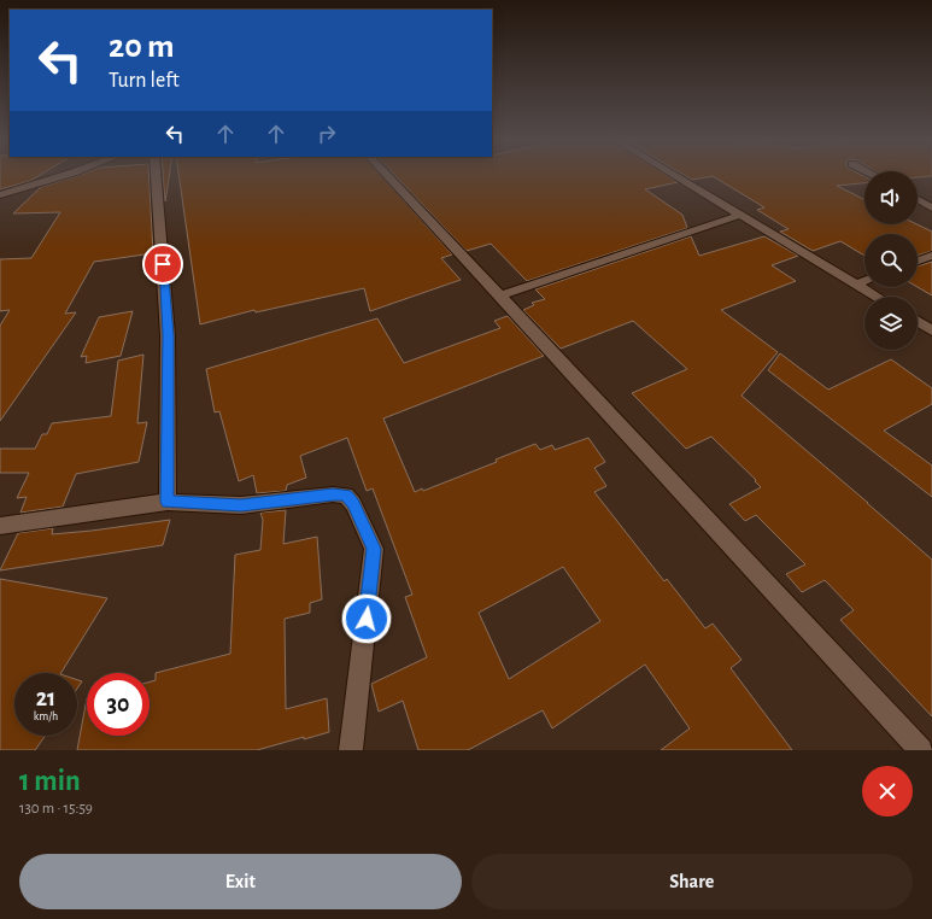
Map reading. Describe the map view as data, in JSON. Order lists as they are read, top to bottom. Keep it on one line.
{"page":{"turn":["20 m","Turn left"],"speed":"21 km/h","limit":"30","heading":["1 min","130 m · 15:59"],"buttons":["Exit","Share"]}}
